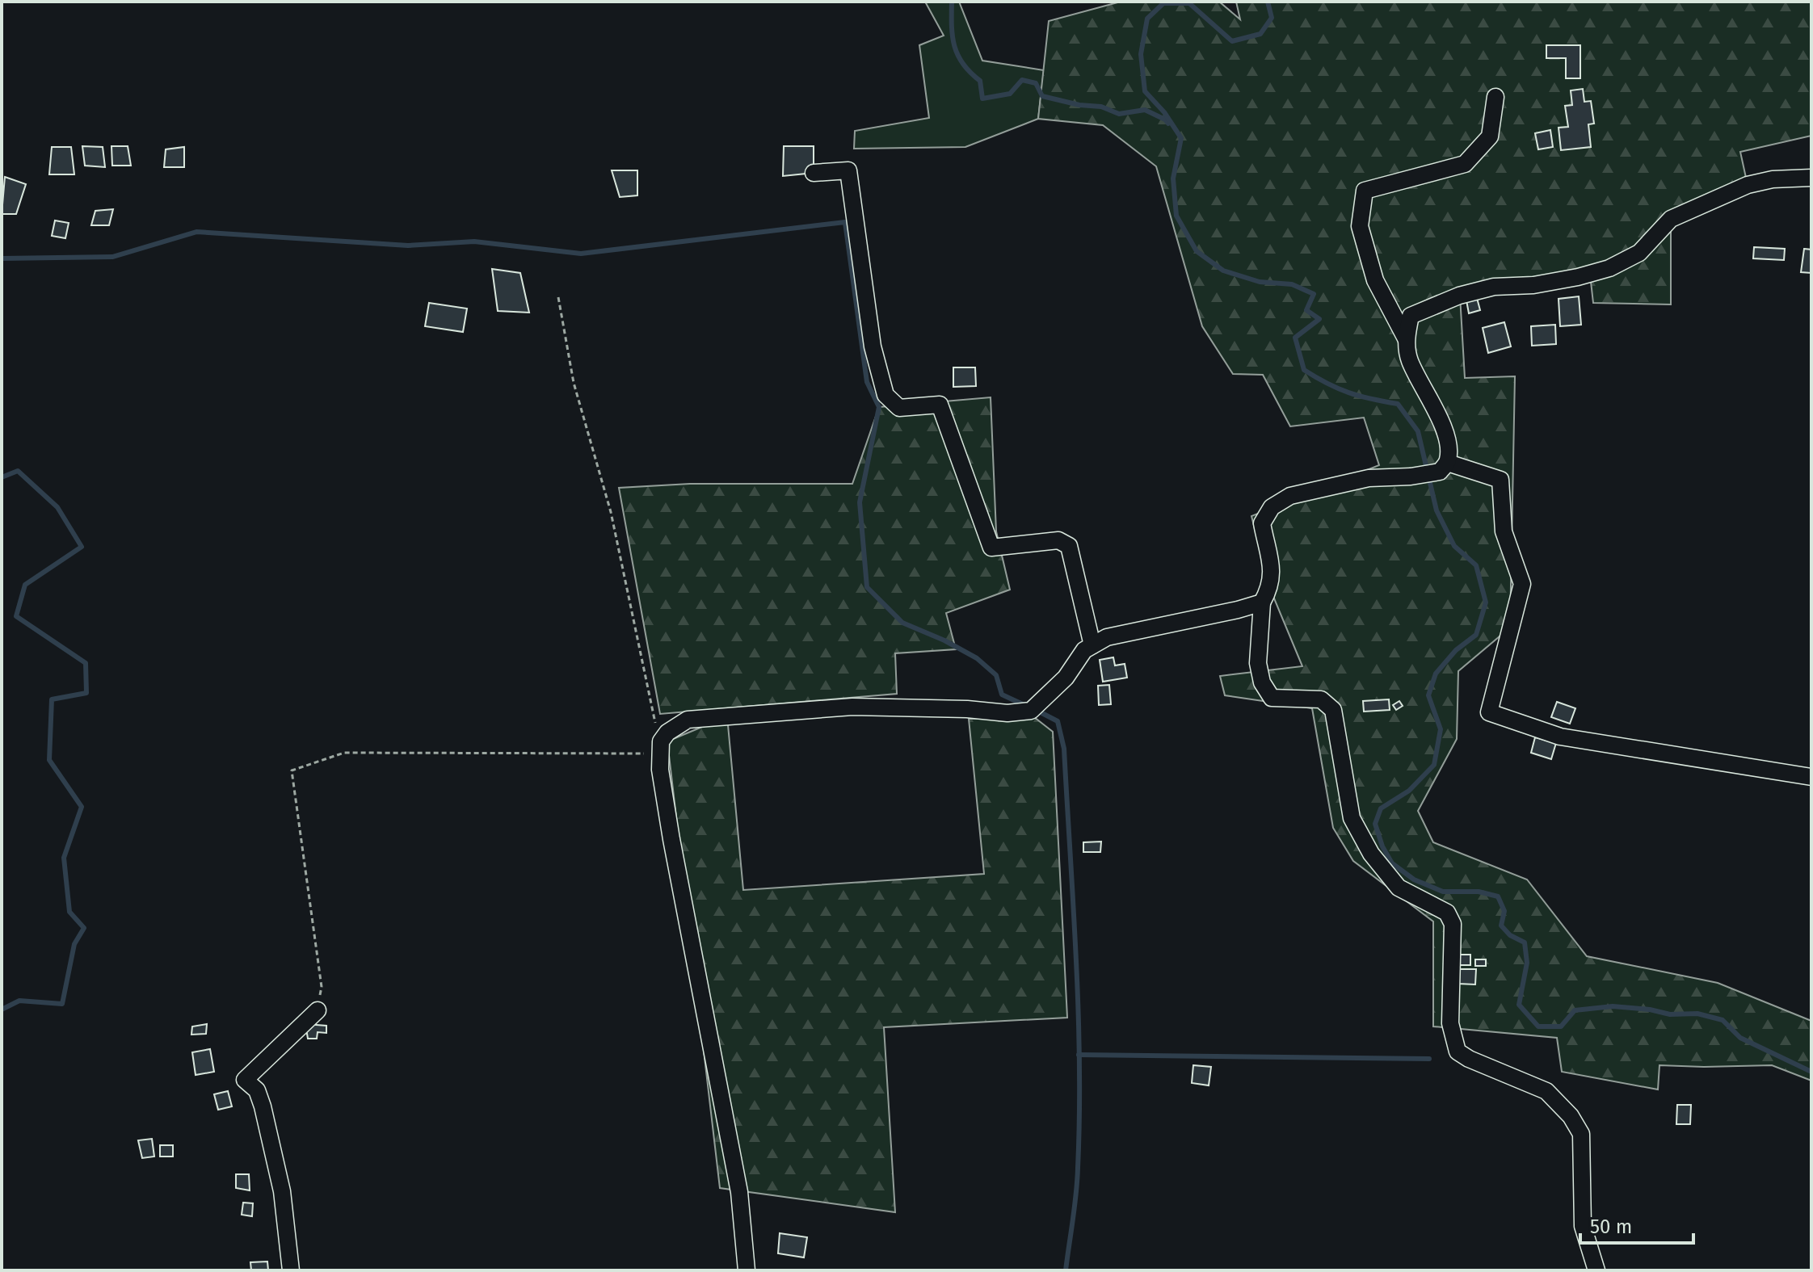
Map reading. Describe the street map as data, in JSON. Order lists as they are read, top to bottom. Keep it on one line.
{"scale_bar":"50 m"}
